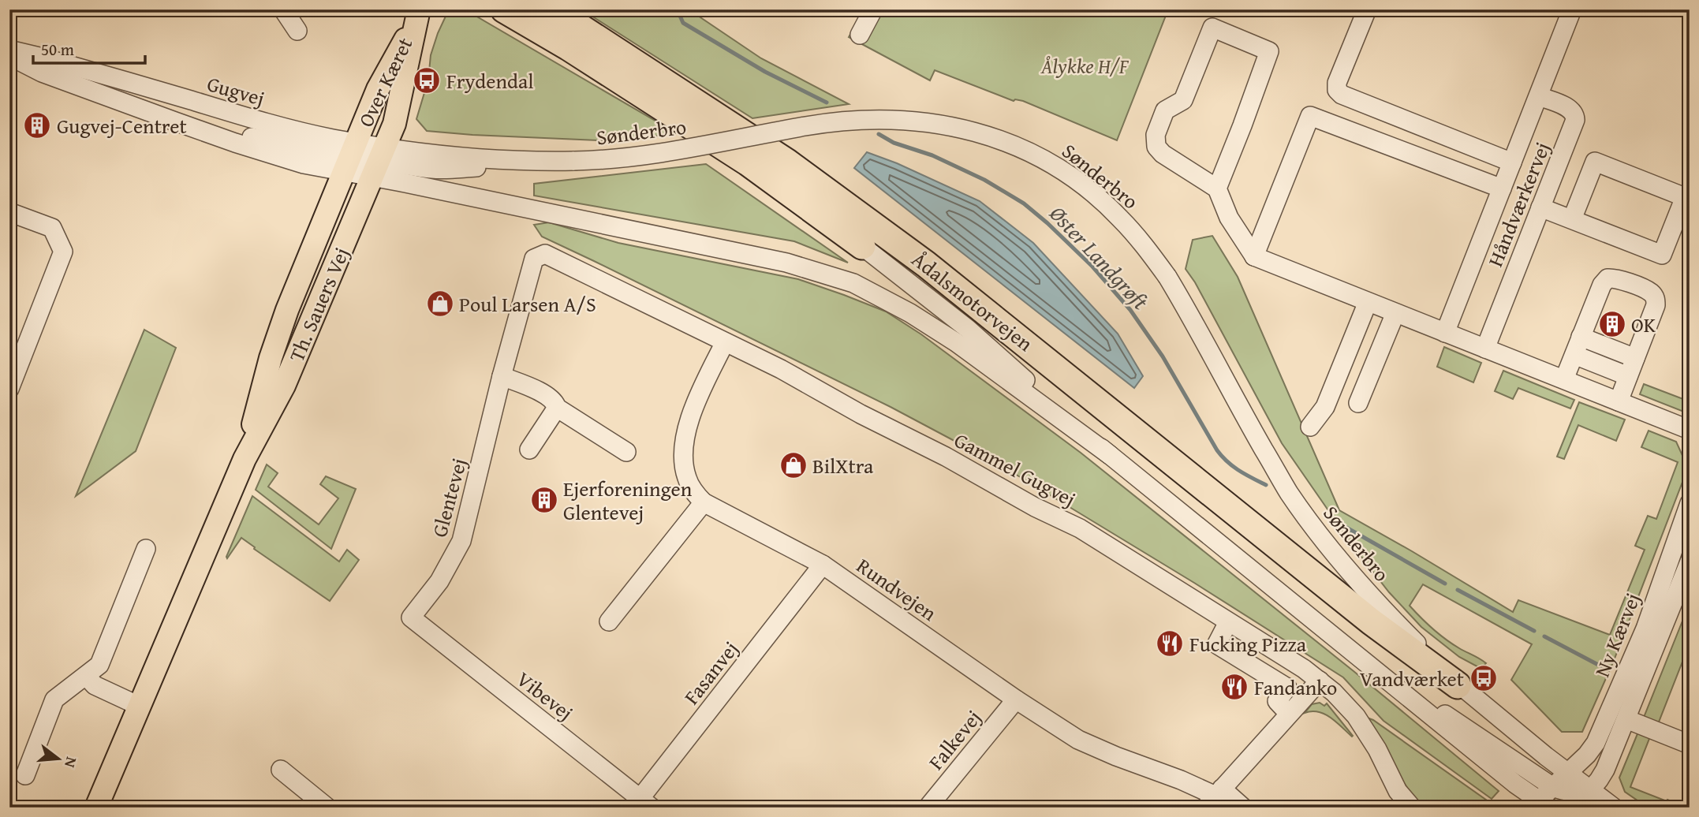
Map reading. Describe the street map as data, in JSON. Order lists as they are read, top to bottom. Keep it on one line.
{"streets":{"highway":["Ådalsmotorvejen"],"main road":["Over Kæret","Th. Sauers Vej"],"street":["Gugvej","Sønderbro","Håndværkervej","Gammel Gugvej","Glentevej","Rundvejen","Ny Kærvej","Fasanvej","Vibevej","Falkevej"]},"crossings":[["Over Kæret","Gugvej"],["Over Kæret","Sønderbro"],["Over Kæret","Th. Sauers Vej"],["Gugvej","Th. Sauers Vej"],["Sønderbro","Ådalsmotorvejen"],["Sønderbro","Th. Sauers Vej"],["Sønderbro","Ny Kærvej"],["Gammel Gugvej","Glentevej"],["Gammel Gugvej","Rundvejen"],["Glentevej","Vibevej"],["Rundvejen","Fasanvej"],["Rundvejen","Falkevej"],["Fasanvej","Vibevej"]],"water":["Øster Landgrøft"],"parks":["Ålykke H/F"],"places":{"bus stop":["Frydendal","Vandværket"],"building":["Gugvej-Centret","OK","Ejerforeningen Glentevej"],"shop":["Poul Larsen A/S","BilXtra"],"restaurant":["Fucking Pizza","Fandanko"]},"scale_bar":"50 m","north":"right"}
